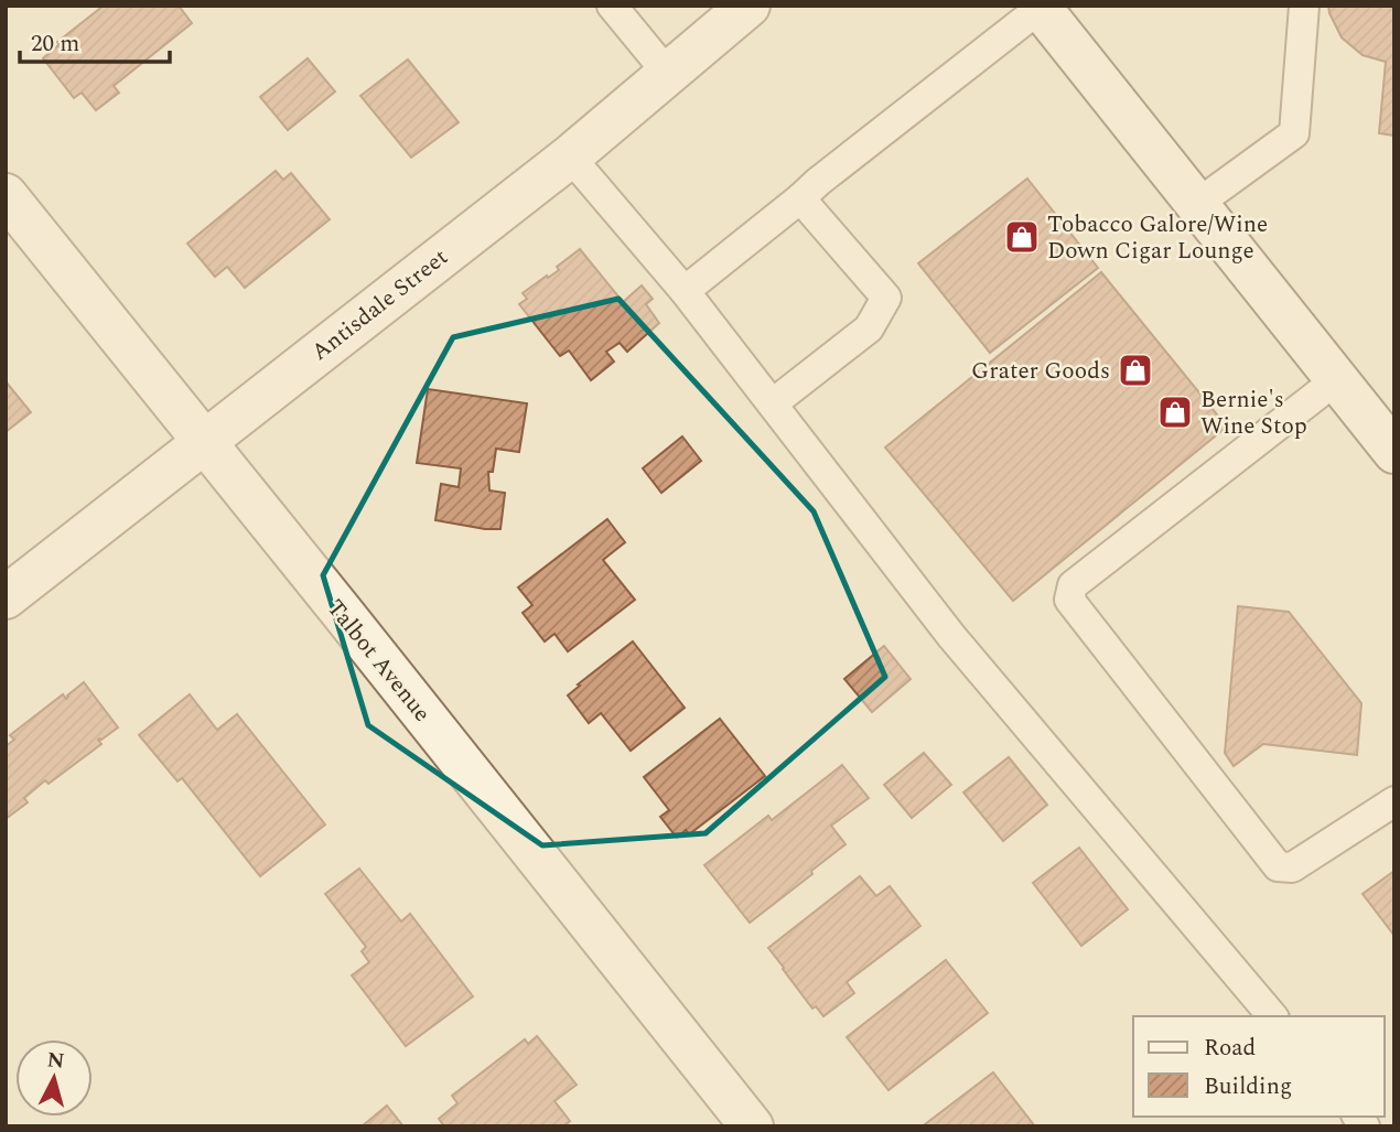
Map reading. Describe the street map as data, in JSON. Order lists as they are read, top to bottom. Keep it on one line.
{"streets":{"street":["Antisdale Street","Talbot Avenue"]},"crossings":[["Antisdale Street","Talbot Avenue"]],"places":{"shop":["Tobacco Galore/Wine Down Cigar Lounge","Grater Goods","Bernie's Wine Stop"]},"legend":["Road","Building"],"scale_bar":"20 m","north":"top"}
